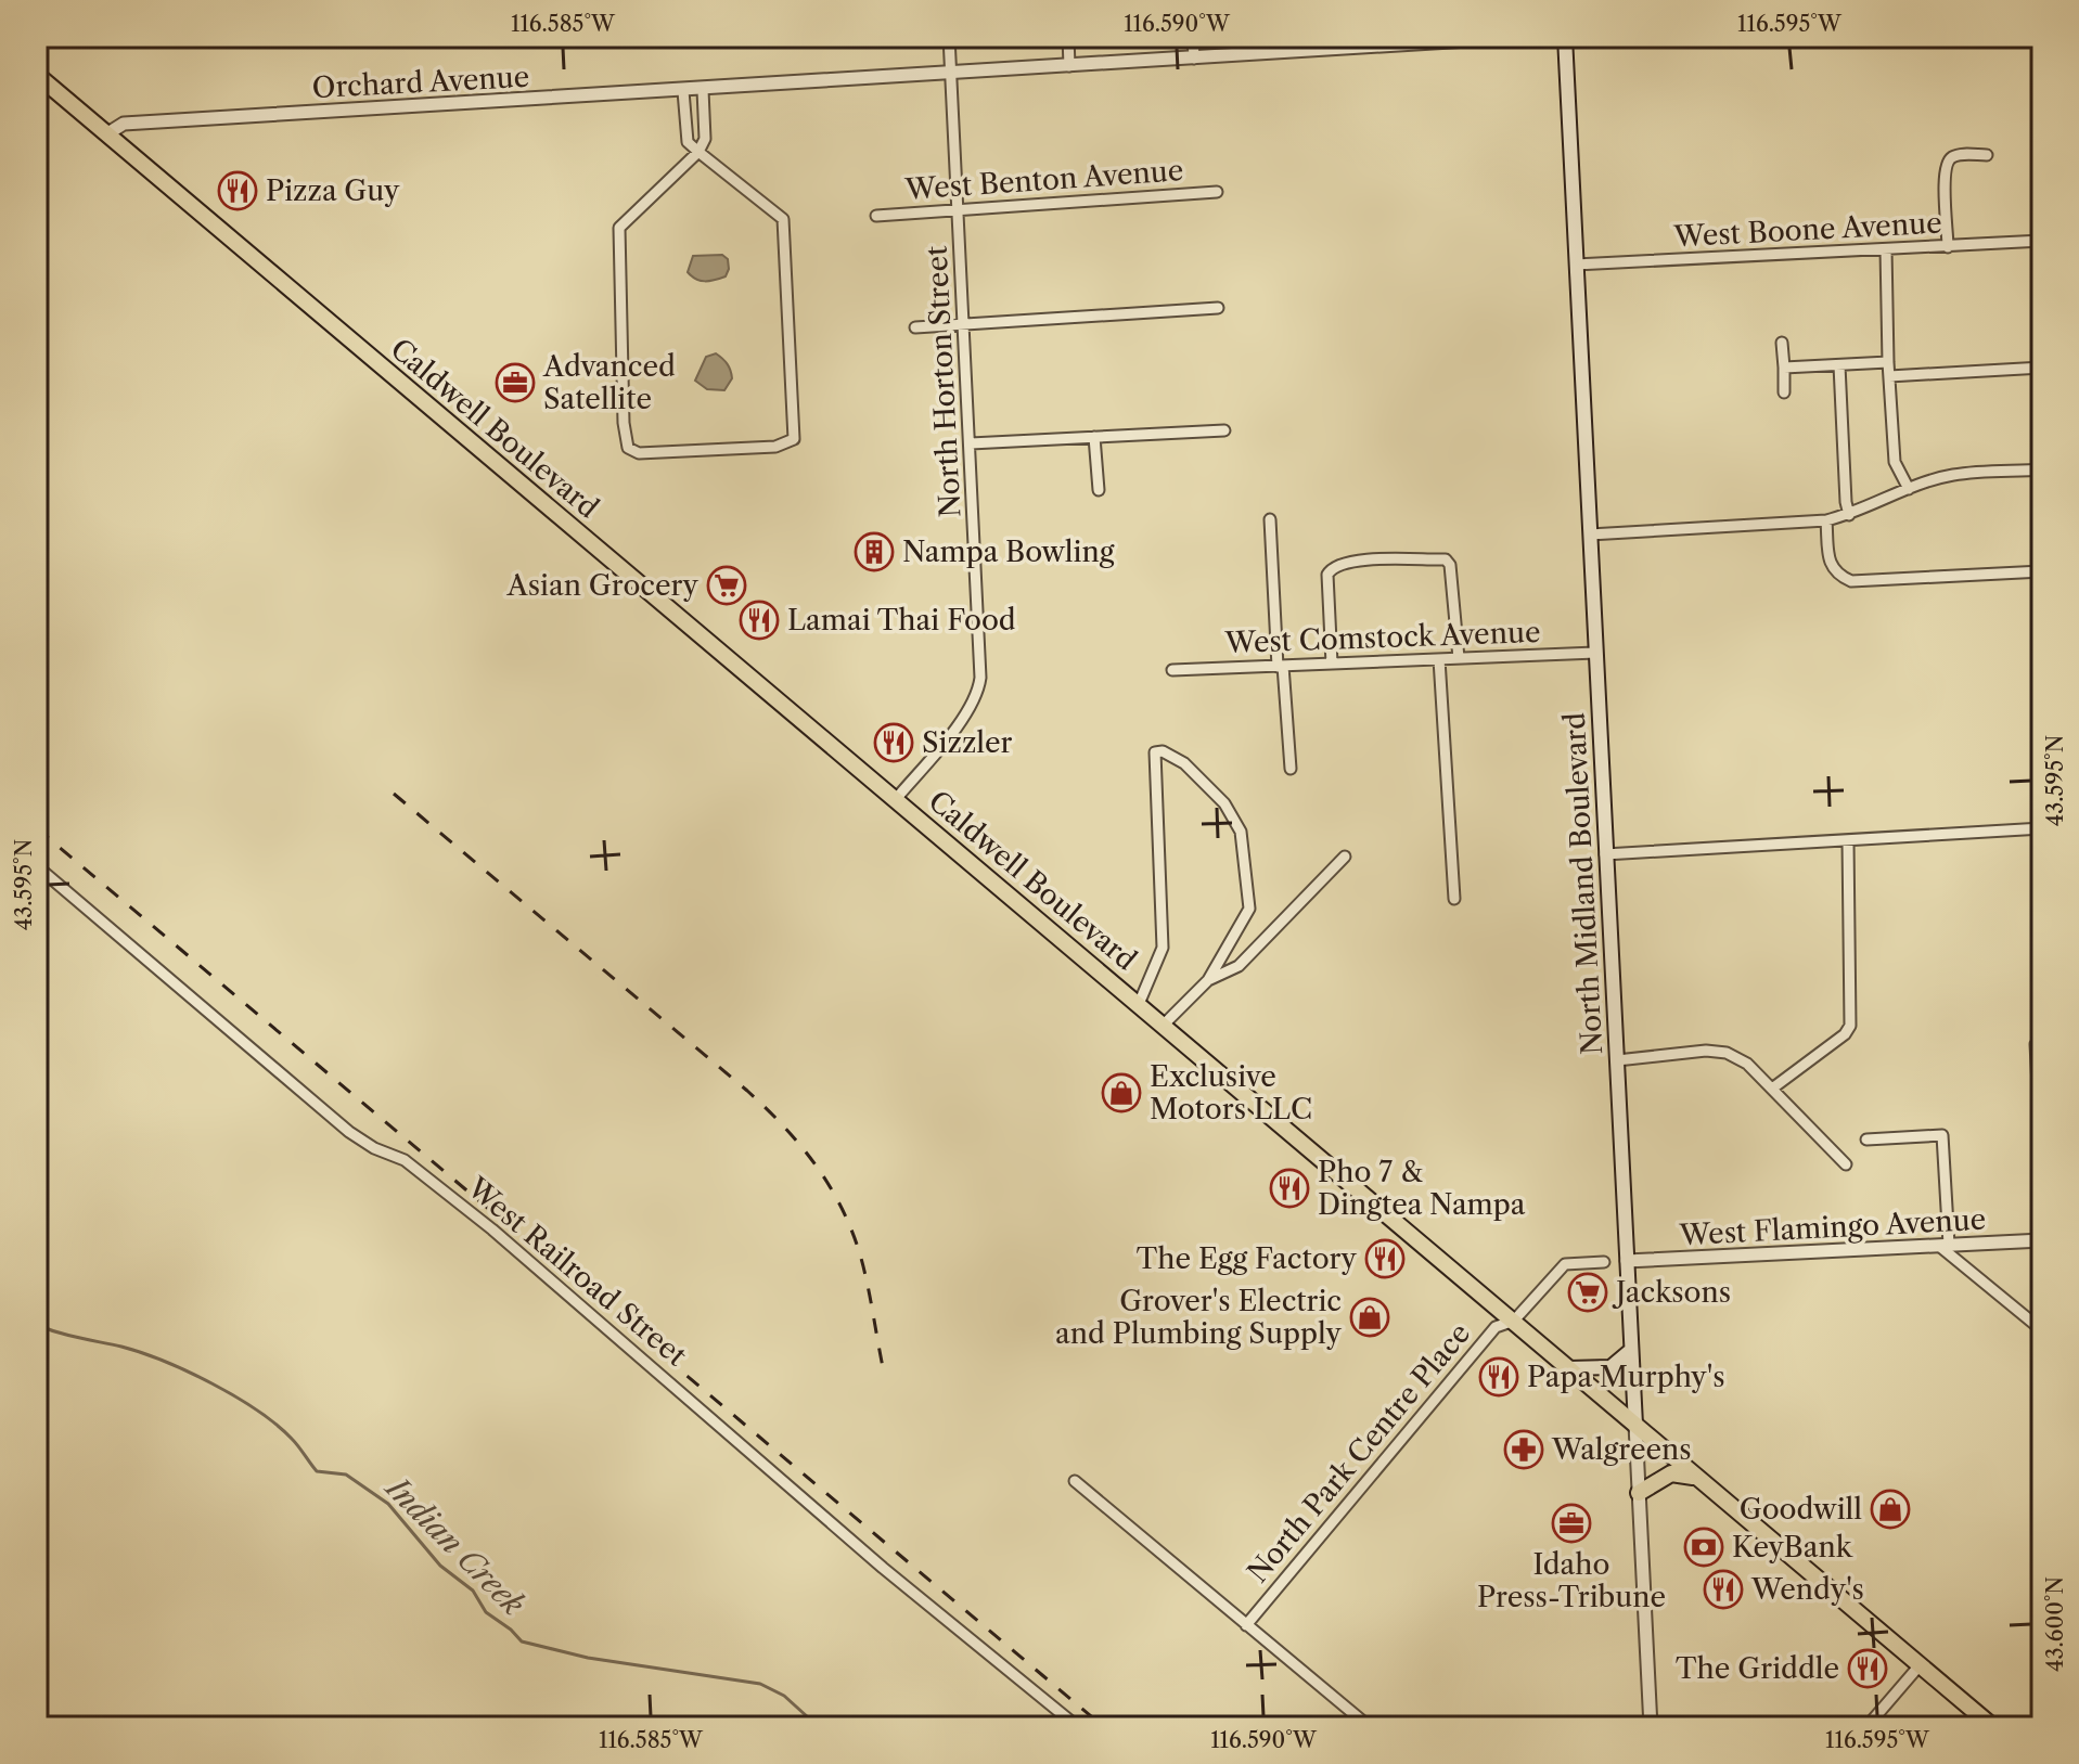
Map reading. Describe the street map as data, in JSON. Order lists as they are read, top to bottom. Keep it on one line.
{"streets":{"main road":["Caldwell Boulevard","North Midland Boulevard"],"street":["Orchard Avenue","West Benton Avenue","West Boone Avenue","North Horton Street","West Comstock Avenue","West Flamingo Avenue","West Railroad Street","North Park Centre Place"]},"crossings":[["Orchard Avenue","North Horton Street"],["Orchard Avenue","Caldwell Boulevard"],["West Benton Avenue","North Horton Street"],["West Boone Avenue","North Midland Boulevard"],["North Horton Street","Caldwell Boulevard"],["Caldwell Boulevard","North Midland Boulevard"],["Caldwell Boulevard","North Park Centre Place"],["West Comstock Avenue","North Midland Boulevard"],["North Midland Boulevard","West Flamingo Avenue"]],"water":["Indian Creek"],"places":{"restaurant":["Pizza Guy","Lamai Thai Food","Sizzler","Pho 7 & Dingtea Nampa","The Egg Factory","Papa Murphy's","Wendy's","The Griddle"],"office":["Advanced Satellite","Idaho Press-Tribune"],"building":["Nampa Bowling"],"supermarket":["Asian Grocery","Jacksons"],"shop":["Exclusive Motors LLC","Grover's Electric and Plumbing Supply","Goodwill"],"pharmacy":["Walgreens"],"bank":["KeyBank"]},"coordinates":["116.585°W","116.590°W","116.595°W","43.595°N","43.600°N"]}
